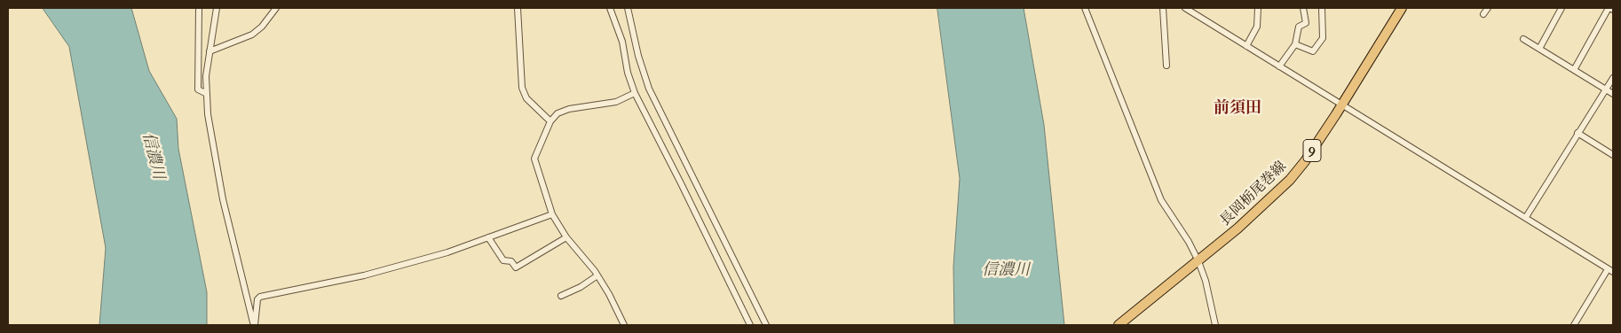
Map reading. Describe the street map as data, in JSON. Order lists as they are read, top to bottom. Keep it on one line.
{"streets":{"main road":["9","長岡栃尾巻線"]},"districts":["前須田"],"water":["信濃川"]}
